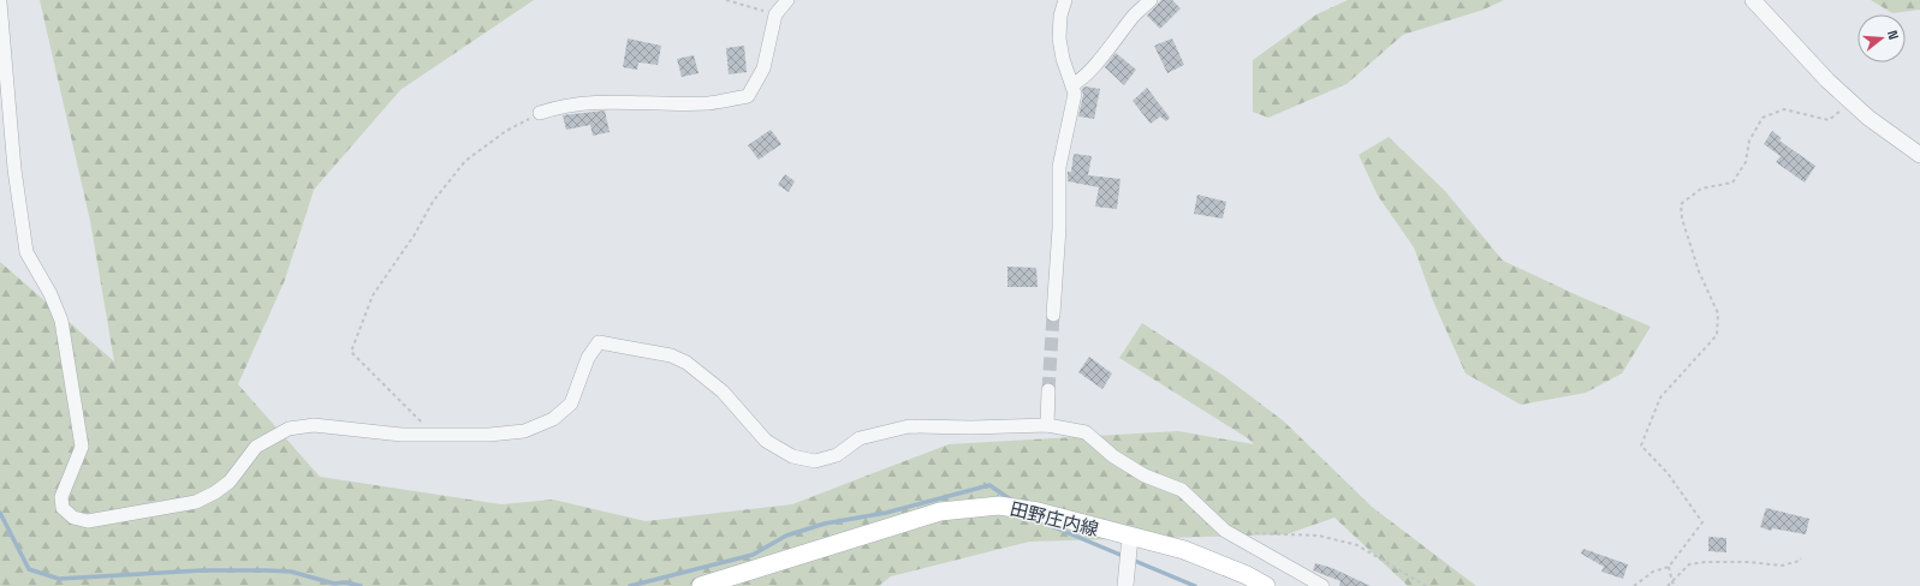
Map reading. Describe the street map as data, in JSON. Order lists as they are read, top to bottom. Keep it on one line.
{"streets":{"main road":["田野庄内線"]},"north":"right"}
